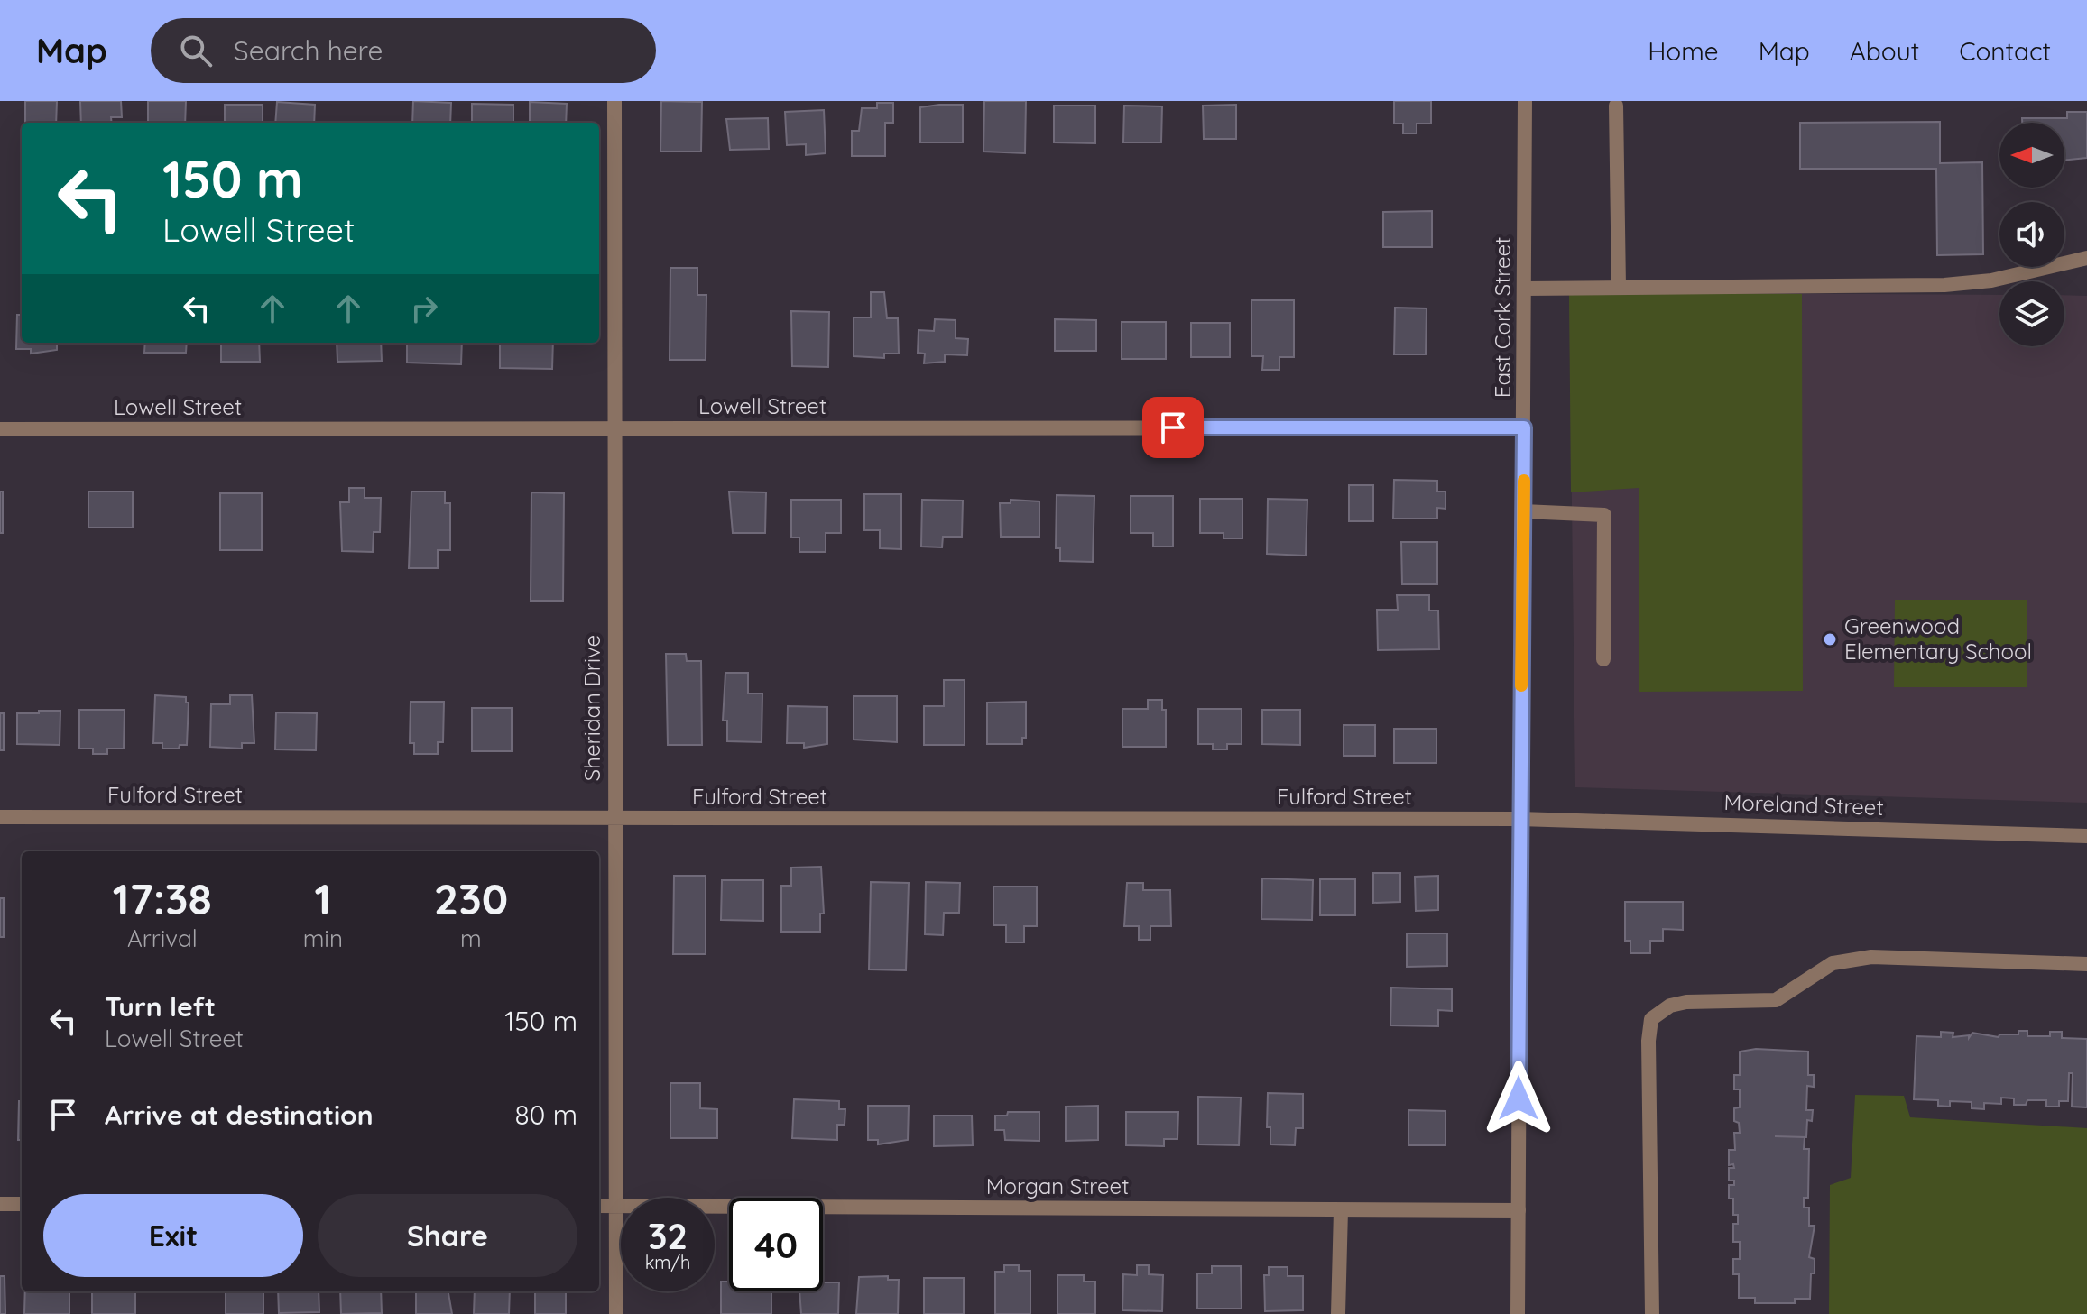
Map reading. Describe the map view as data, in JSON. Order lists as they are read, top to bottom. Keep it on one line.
{"streets":{"street":["East Cork Street","Lowell Street","Sheridan Drive","Fulford Street","Moreland Street","Morgan Street"]},"crossings":[["East Cork Street","Lowell Street"],["East Cork Street","Fulford Street"],["East Cork Street","Moreland Street"],["East Cork Street","Morgan Street"],["Lowell Street","Sheridan Drive"],["Sheridan Drive","Fulford Street"],["Sheridan Drive","Morgan Street"],["Fulford Street","Moreland Street"]],"places":["Greenwood Elementary School"],"north":"left","page":{"header":"Map","search":"Search here","nav":["Home","Map","About","Contact"],"turn":["150 m","Lowell Street"],"eta":["17:38","Arrival","1","min","230","m"],"list":[{"name":"Turn left","note":"Lowell Street","value":"150 m"},{"name":"Arrive at destination","value":"80 m"}],"buttons":["Exit","Share"],"speed":"32 km/h","limit":"40"}}
